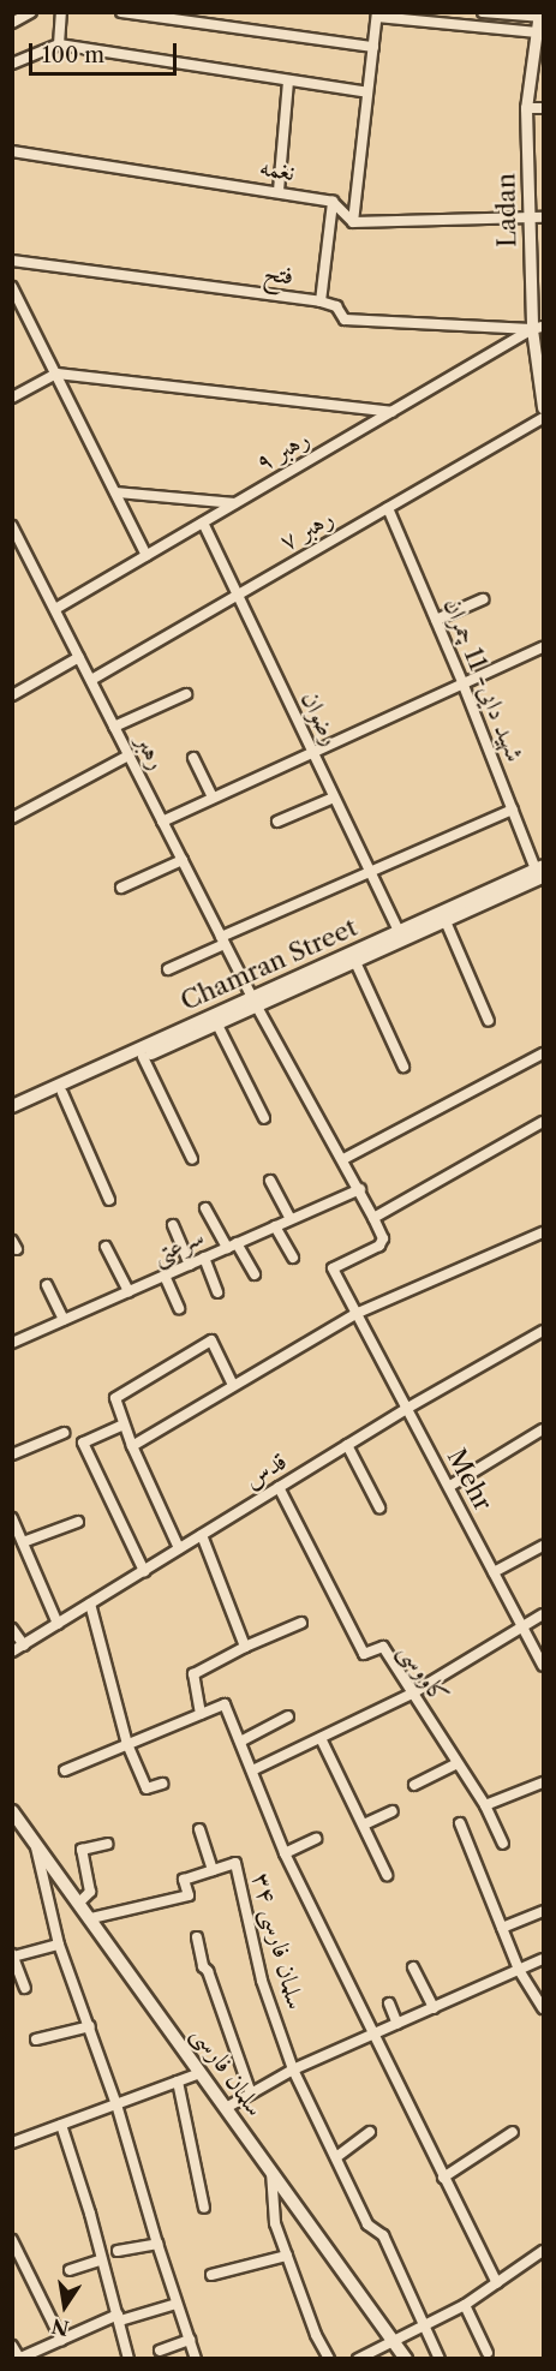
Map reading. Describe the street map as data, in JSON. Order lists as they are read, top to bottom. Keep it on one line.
{"streets":{"main road":["Chamran Street","سلمان فارسی"],"street":["نغمه","Ladan","فتح","رهبر ۹","رهبر ۷","شهید دایی- 11 چمران","رضوان","رهبر","سرعتی","قدس","Mehr","کاووسی","سلمان فارسی ۳۴"]},"crossings":[["Ladan","فتح"],["Ladan","رهبر ۹"],["فتح","رهبر ۹"],["رهبر ۹","رضوان"],["رهبر ۹","رهبر"],["رهبر ۷","شهید دایی- 11 چمران"],["رهبر ۷","رضوان"],["رهبر ۷","رهبر"],["شهید دایی- 11 چمران","Chamran Street"],["رضوان","Chamran Street"],["رهبر","Chamran Street"],["رهبر","سرعتی"],["رهبر","Mehr"],["قدس","Mehr"],["قدس","کاووسی"],["سلمان فارسی ۳۴","سلمان فارسی"]],"scale_bar":"100 m","north":"bottom"}
